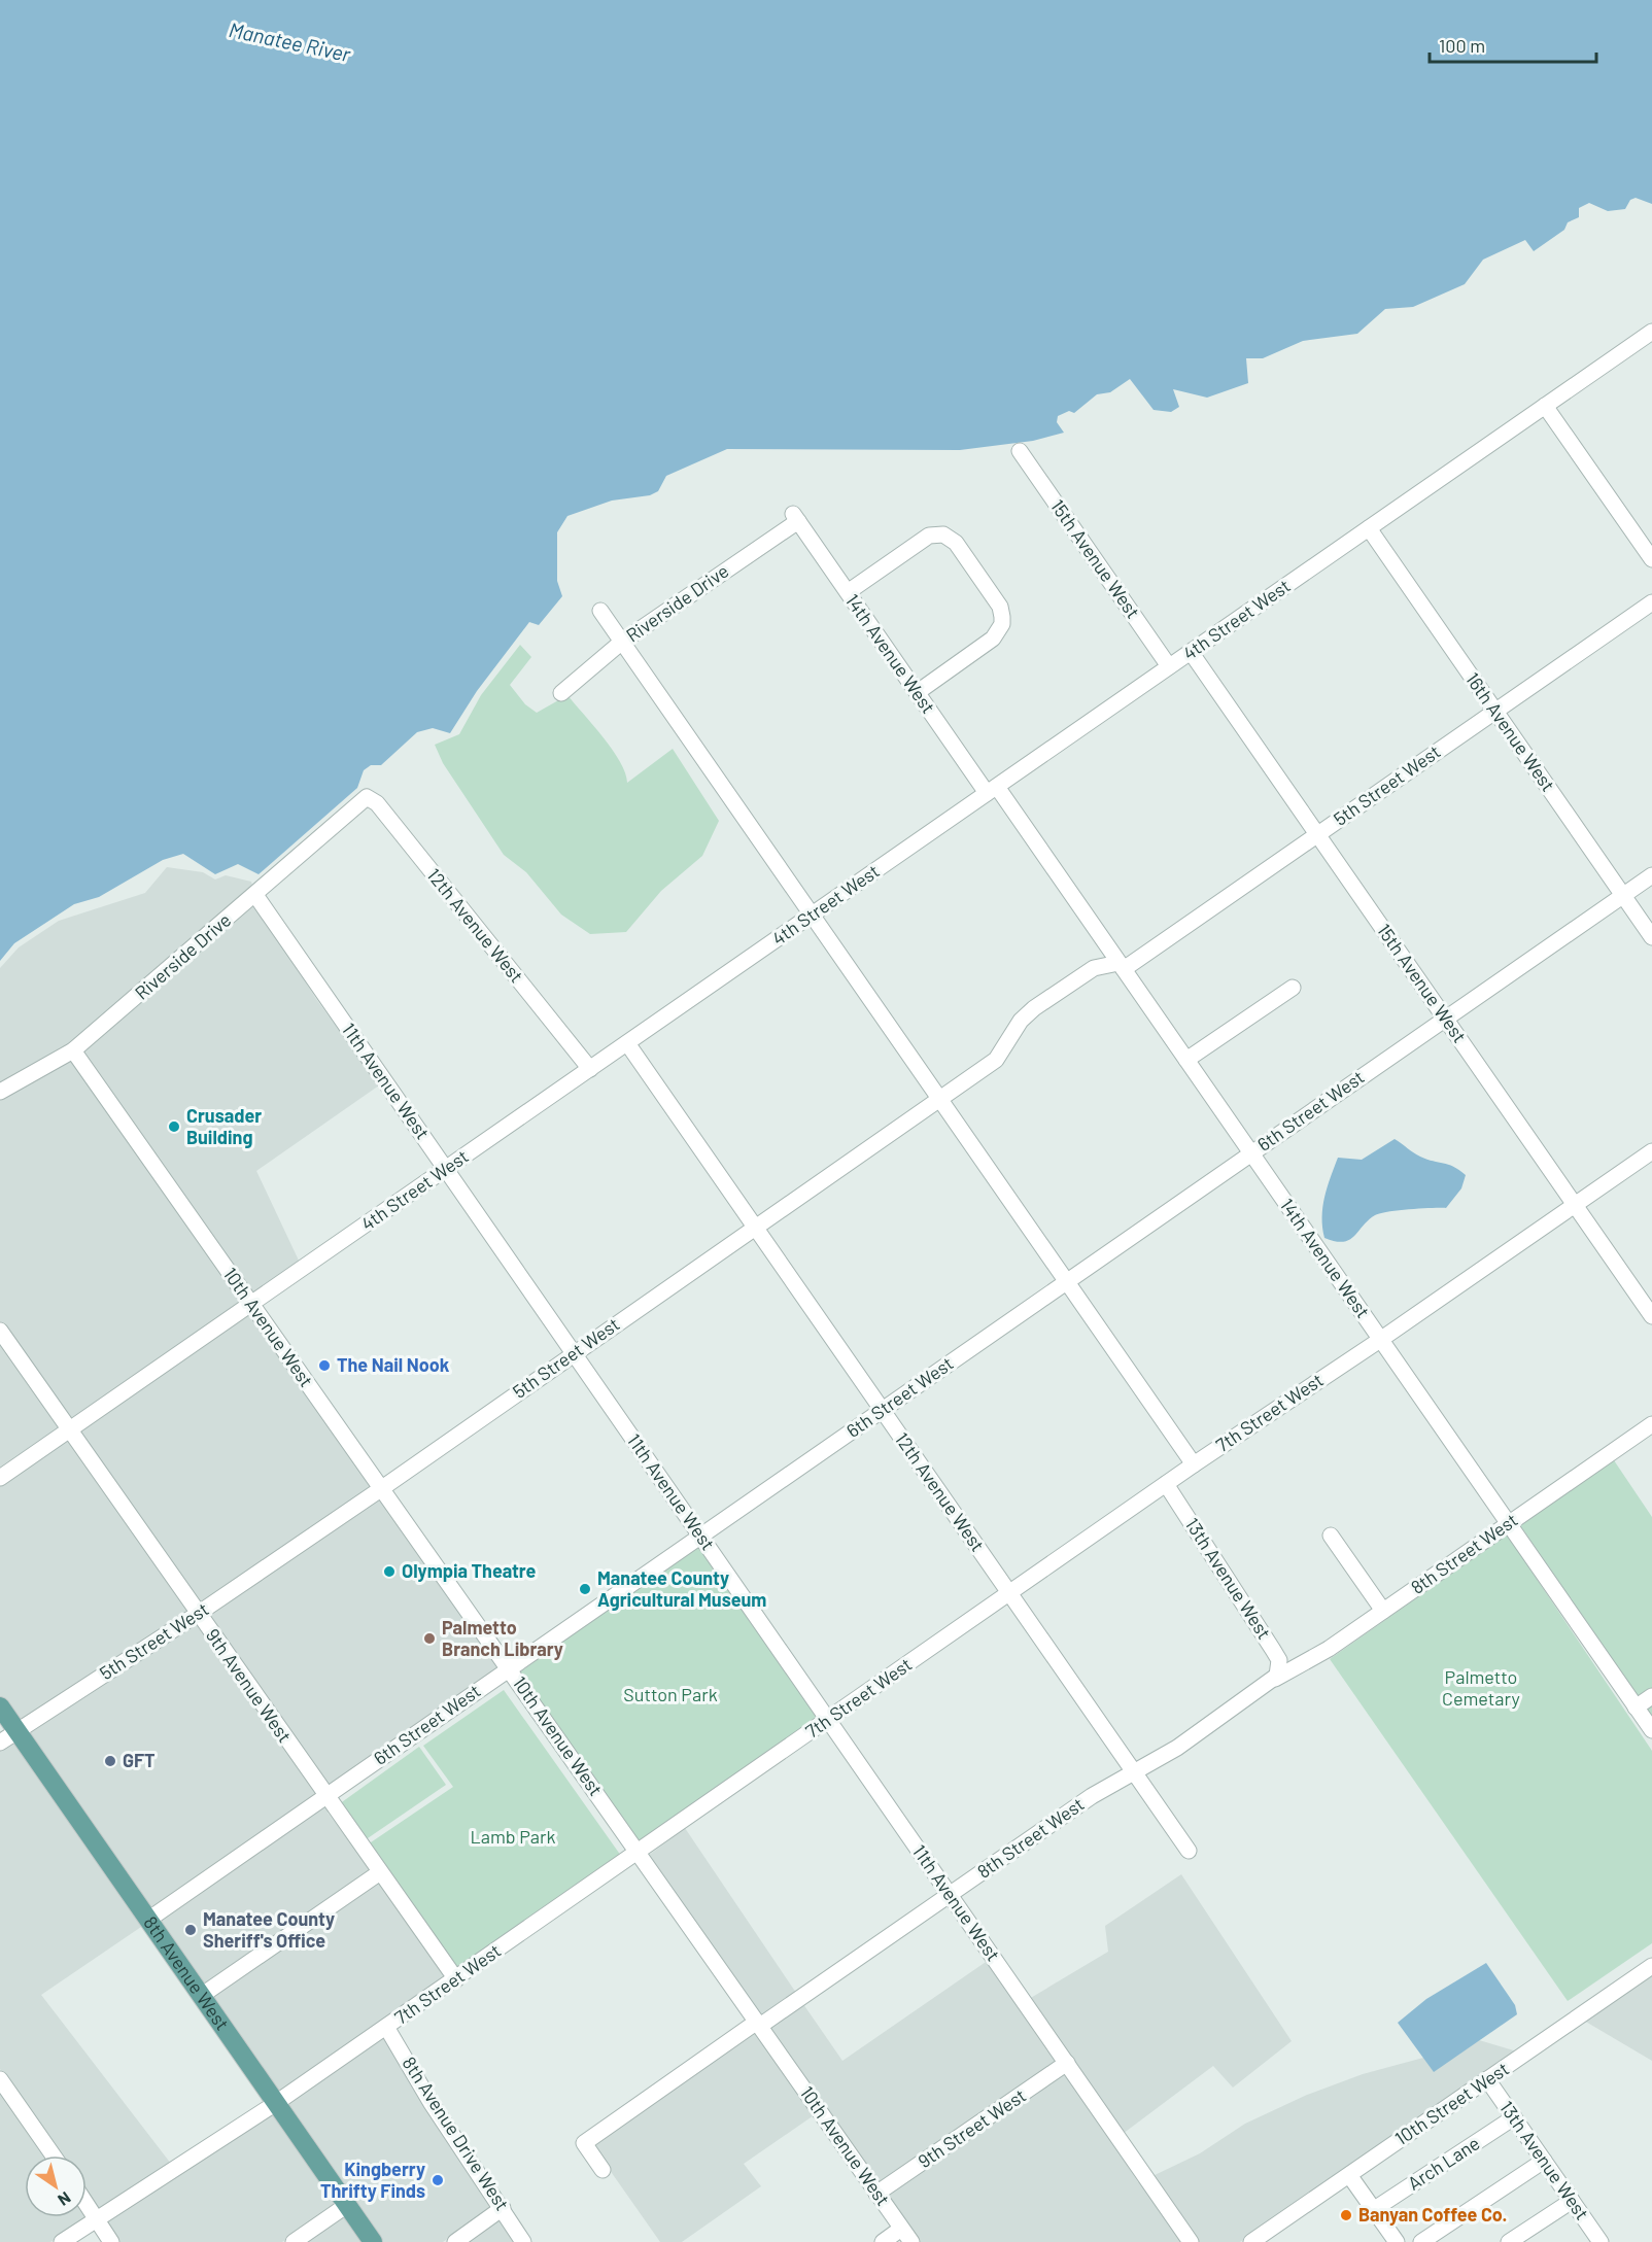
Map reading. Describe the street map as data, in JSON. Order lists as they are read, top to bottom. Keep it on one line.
{"streets":{"main road":["8th Avenue West"],"street":["15th Avenue West","Riverside Drive","4th Street West","14th Avenue West","16th Avenue West","5th Street West","12th Avenue West","11th Avenue West","6th Street West","10th Avenue West","7th Street West","8th Street West","13th Avenue West","9th Avenue West","10th Street West","9th Street West","8th Avenue Drive West","Arch Lane"]},"crossings":[["15th Avenue West","4th Street West"],["15th Avenue West","5th Street West"],["15th Avenue West","6th Street West"],["15th Avenue West","7th Street West"],["Riverside Drive","14th Avenue West"],["Riverside Drive","12th Avenue West"],["Riverside Drive","11th Avenue West"],["Riverside Drive","10th Avenue West"],["4th Street West","14th Avenue West"],["4th Street West","16th Avenue West"],["4th Street West","12th Avenue West"],["4th Street West","11th Avenue West"],["4th Street West","10th Avenue West"],["4th Street West","9th Avenue West"],["14th Avenue West","5th Street West"],["14th Avenue West","6th Street West"],["14th Avenue West","7th Street West"],["14th Avenue West","8th Street West"],["16th Avenue West","5th Street West"],["16th Avenue West","6th Street West"],["5th Street West","12th Avenue West"],["5th Street West","11th Avenue West"],["5th Street West","10th Avenue West"],["5th Street West","9th Avenue West"],["5th Street West","8th Avenue West"],["12th Avenue West","6th Street West"],["12th Avenue West","7th Street West"],["12th Avenue West","8th Street West"],["11th Avenue West","6th Street West"],["11th Avenue West","7th Street West"],["11th Avenue West","8th Street West"],["11th Avenue West","9th Street West"],["6th Street West","10th Avenue West"],["6th Street West","9th Avenue West"],["6th Street West","8th Avenue West"],["10th Avenue West","7th Street West"],["10th Avenue West","8th Street West"],["10th Avenue West","9th Street West"],["7th Street West","13th Avenue West"],["7th Street West","9th Avenue West"],["7th Street West","8th Avenue West"],["7th Street West","8th Avenue Drive West"],["8th Street West","13th Avenue West"],["13th Avenue West","10th Street West"],["13th Avenue West","Arch Lane"]],"water":["Manatee River"],"parks":["Palmetto Cemetary","Sutton Park","Lamb Park"],"places":["Crusader Building","The Nail Nook","Olympia Theatre","Manatee County Agricultural Museum","Palmetto Branch Library","GFT","Manatee County Sheriff's Office","Kingberry Thrifty Finds","Banyan Coffee Co."],"scale_bar":"100 m","north":"bottom right"}
